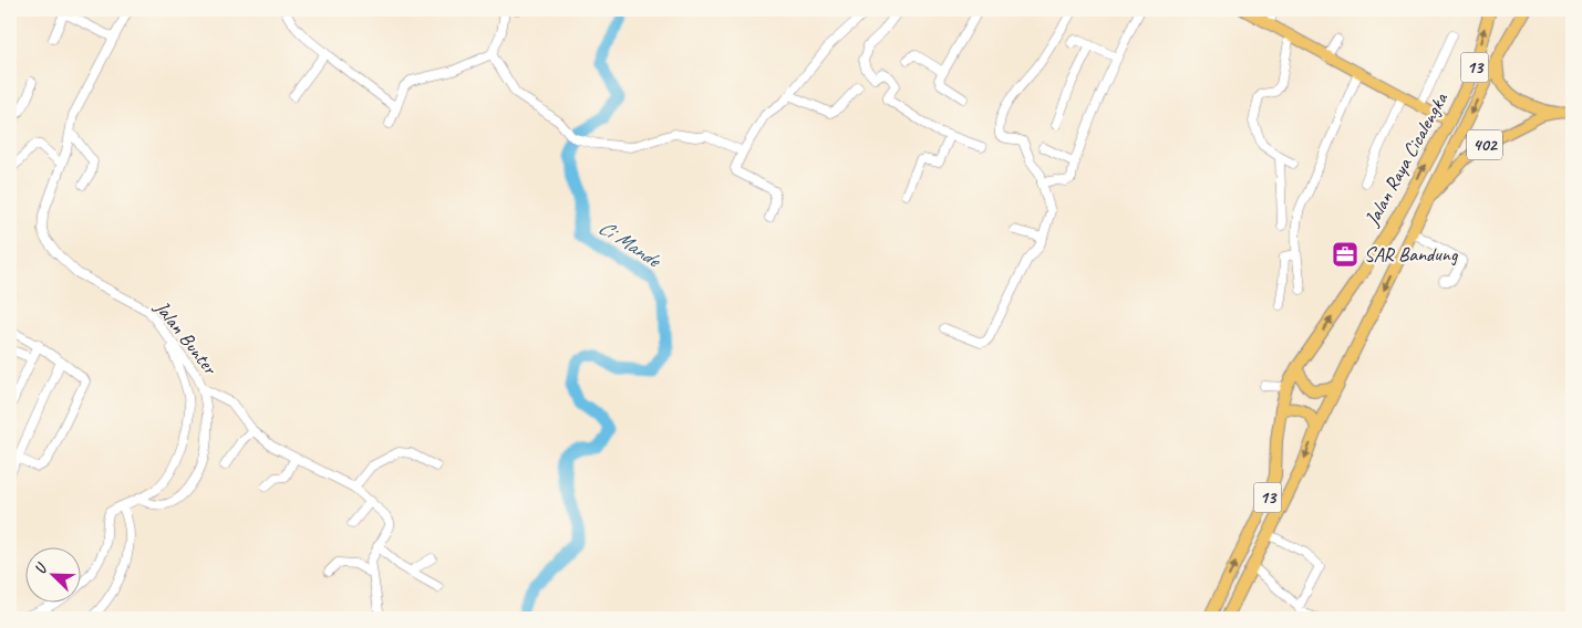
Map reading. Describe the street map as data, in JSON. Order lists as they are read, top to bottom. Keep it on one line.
{"streets":{"highway":["13","402","Jalan Raya Cicalengka"],"street":["Jalan Bunter"]},"crossings":[["402","Jalan Raya Cicalengka"]],"water":["Ci Mande"],"places":{"office":["SAR Bandung"]},"north":"top left"}
